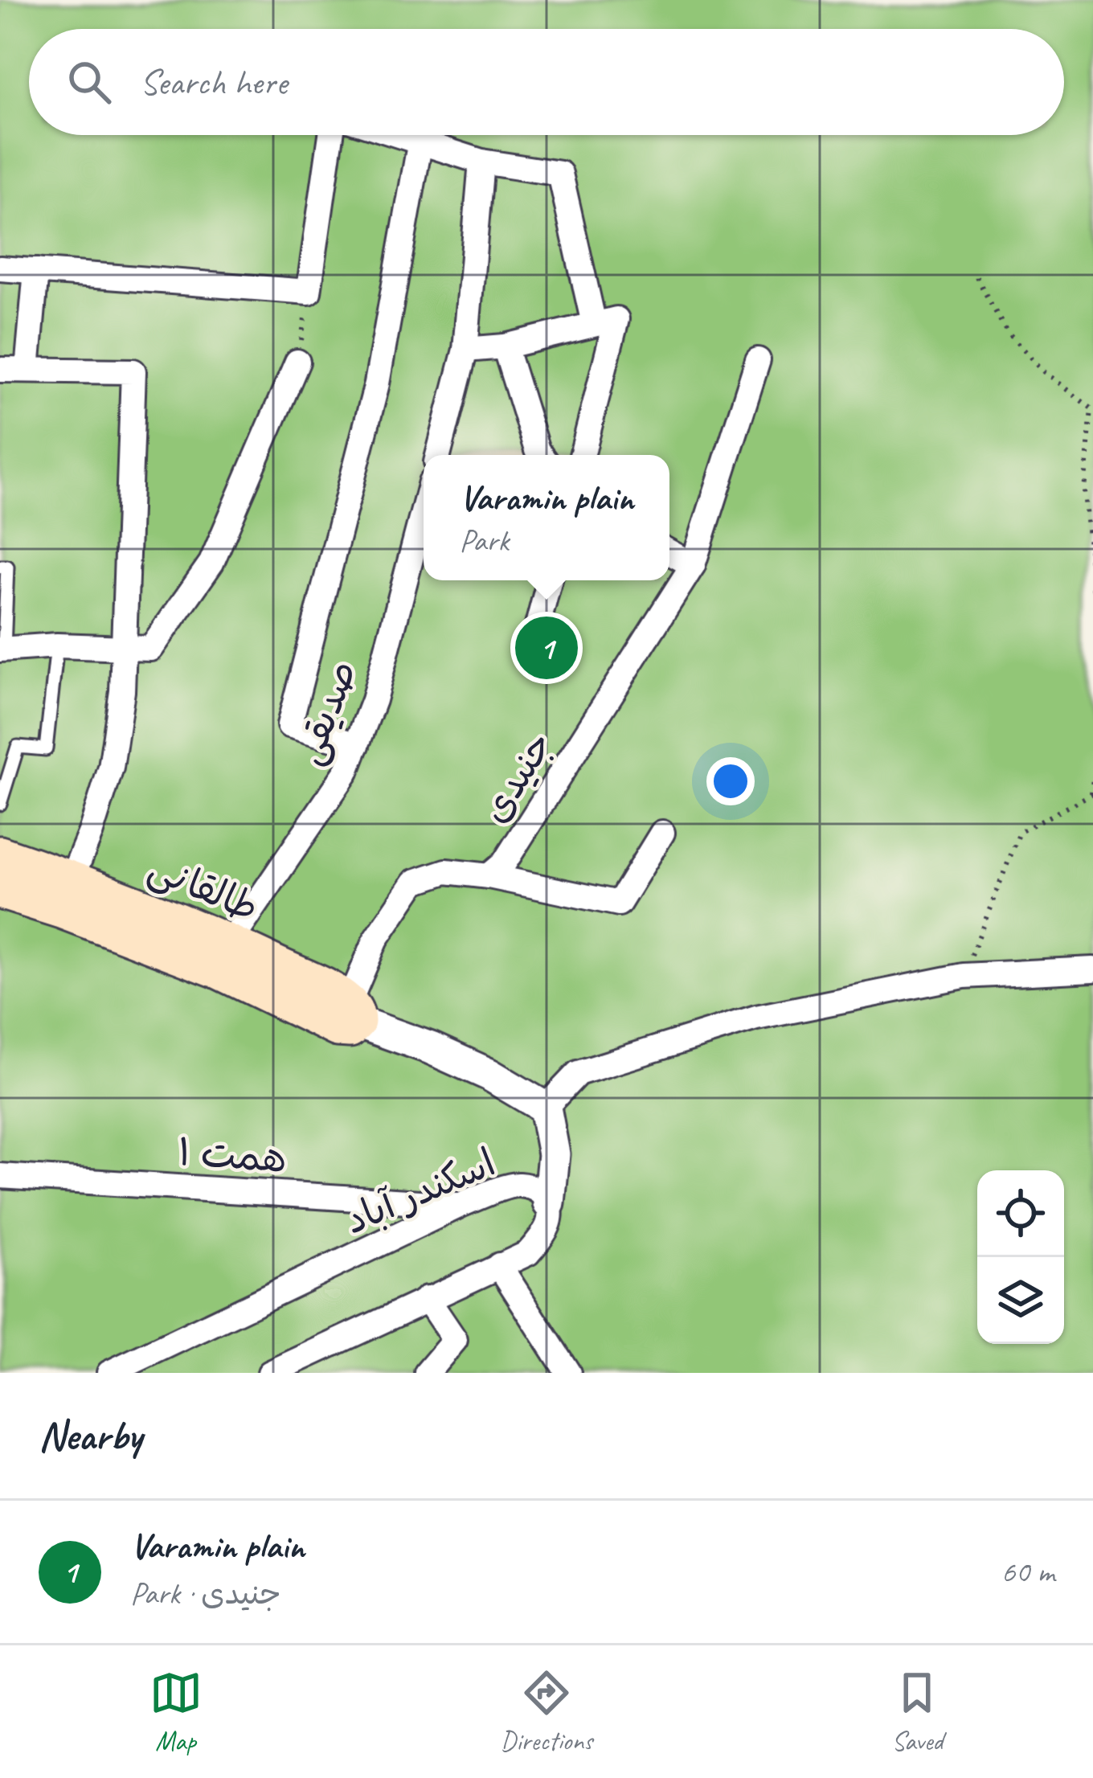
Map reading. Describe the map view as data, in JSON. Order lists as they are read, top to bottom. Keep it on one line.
{"streets":{"main road":["طالقانی"],"street":["صدیقی","جنیدی","همت ۱","اسکندر آباد"]},"crossings":[["صدیقی","طالقانی"],["جنیدی","طالقانی"],["همت ۱","اسکندر آباد"]],"page":{"search":"Search here","popup":["Varamin plain","Park"],"pins":"1","heading":"Nearby","list":[{"mark":"1","name":"Varamin plain","note":"Park · جنیدی","value":"60 m"}],"nav":["Map","Directions","Saved"]}}
